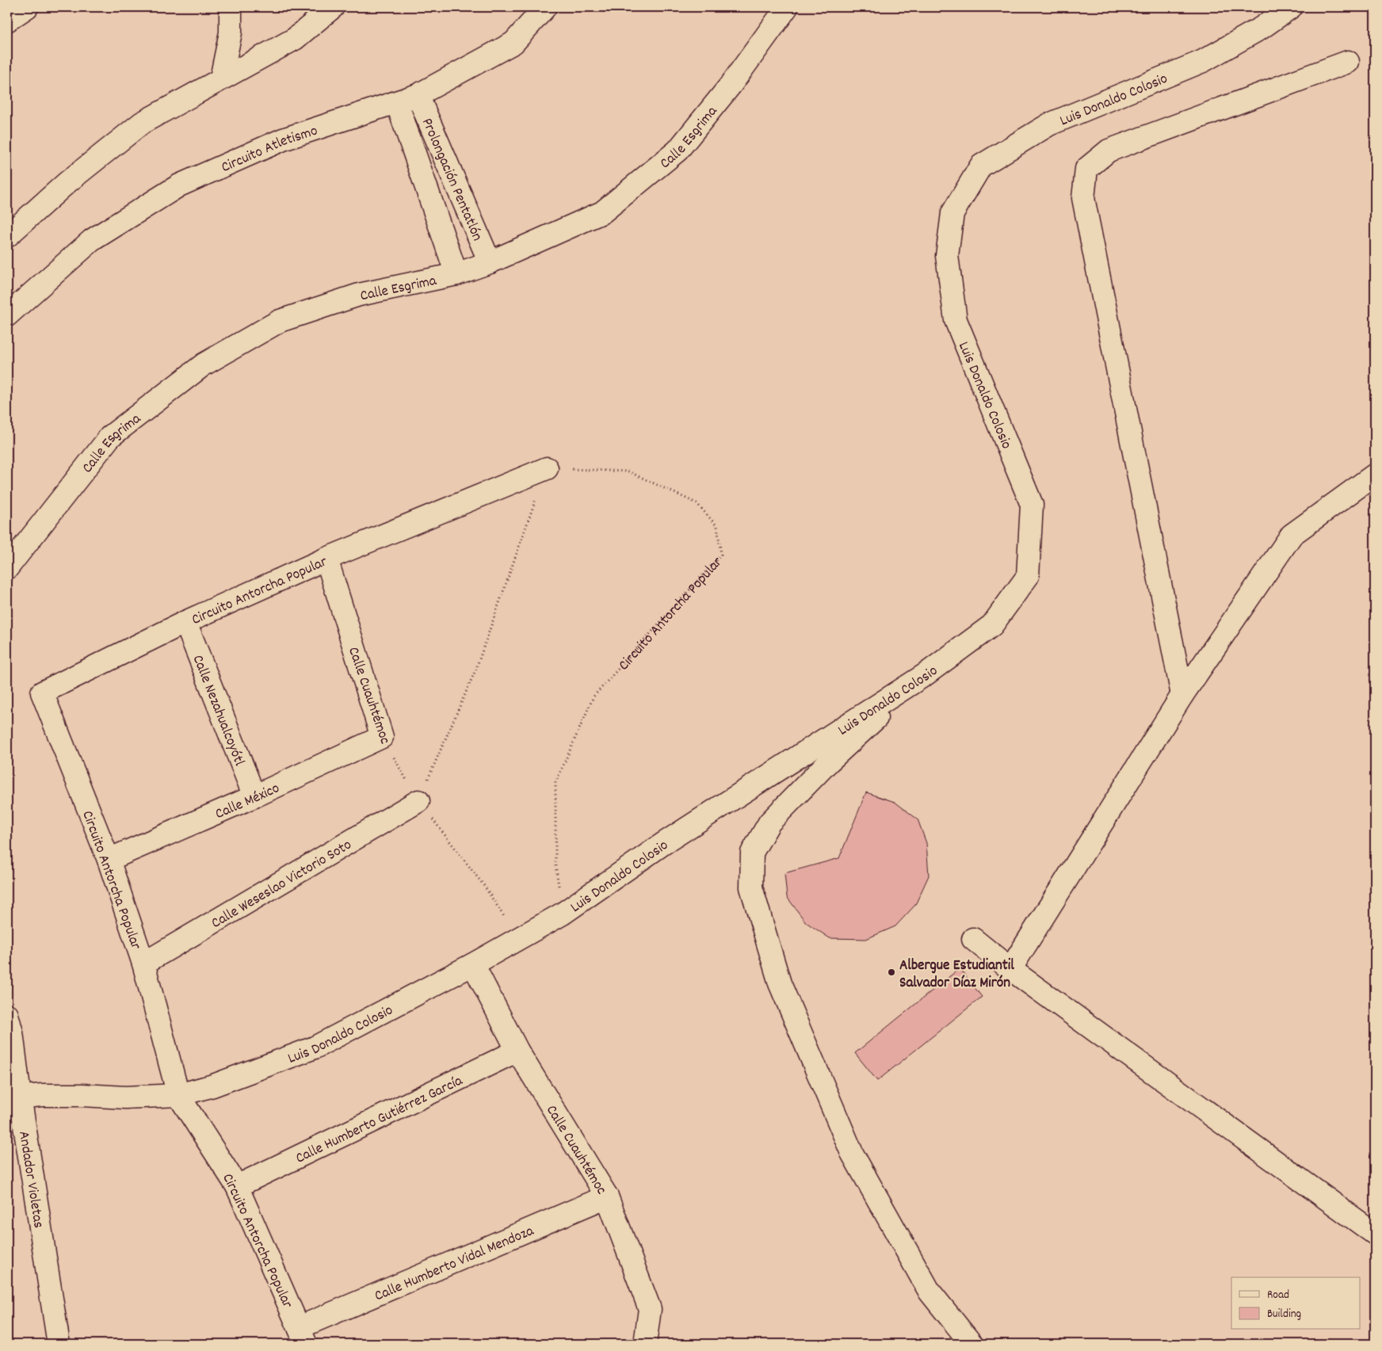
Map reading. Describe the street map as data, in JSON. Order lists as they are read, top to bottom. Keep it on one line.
{"streets":{"street":["Luis Donaldo Colosio","Calle Esgrima","Circuito Atletismo","Prolongación Pentatlón","Circuito Antorcha Popular","Calle Cuauhtémoc","Calle Nezahualcoyótl","Calle México","Calle Weseslao Victorio Soto","Calle Humberto Gutiérrez García","Andador Violetas","Calle Humberto Vidal Mendoza"]},"crossings":[["Luis Donaldo Colosio","Circuito Antorcha Popular"],["Luis Donaldo Colosio","Calle Cuauhtémoc"],["Luis Donaldo Colosio","Andador Violetas"],["Calle Esgrima","Prolongación Pentatlón"],["Circuito Atletismo","Prolongación Pentatlón"],["Circuito Antorcha Popular","Calle Cuauhtémoc"],["Circuito Antorcha Popular","Calle Nezahualcoyótl"],["Circuito Antorcha Popular","Calle México"],["Circuito Antorcha Popular","Calle Weseslao Victorio Soto"],["Circuito Antorcha Popular","Calle Humberto Gutiérrez García"],["Circuito Antorcha Popular","Calle Humberto Vidal Mendoza"],["Calle Cuauhtémoc","Calle México"],["Calle Cuauhtémoc","Calle Weseslao Victorio Soto"],["Calle Cuauhtémoc","Calle Humberto Gutiérrez García"],["Calle Cuauhtémoc","Calle Humberto Vidal Mendoza"],["Calle Nezahualcoyótl","Calle México"]],"places":["Albergue Estudiantil Salvador Díaz Mirón"],"legend":["Road","Building"]}
